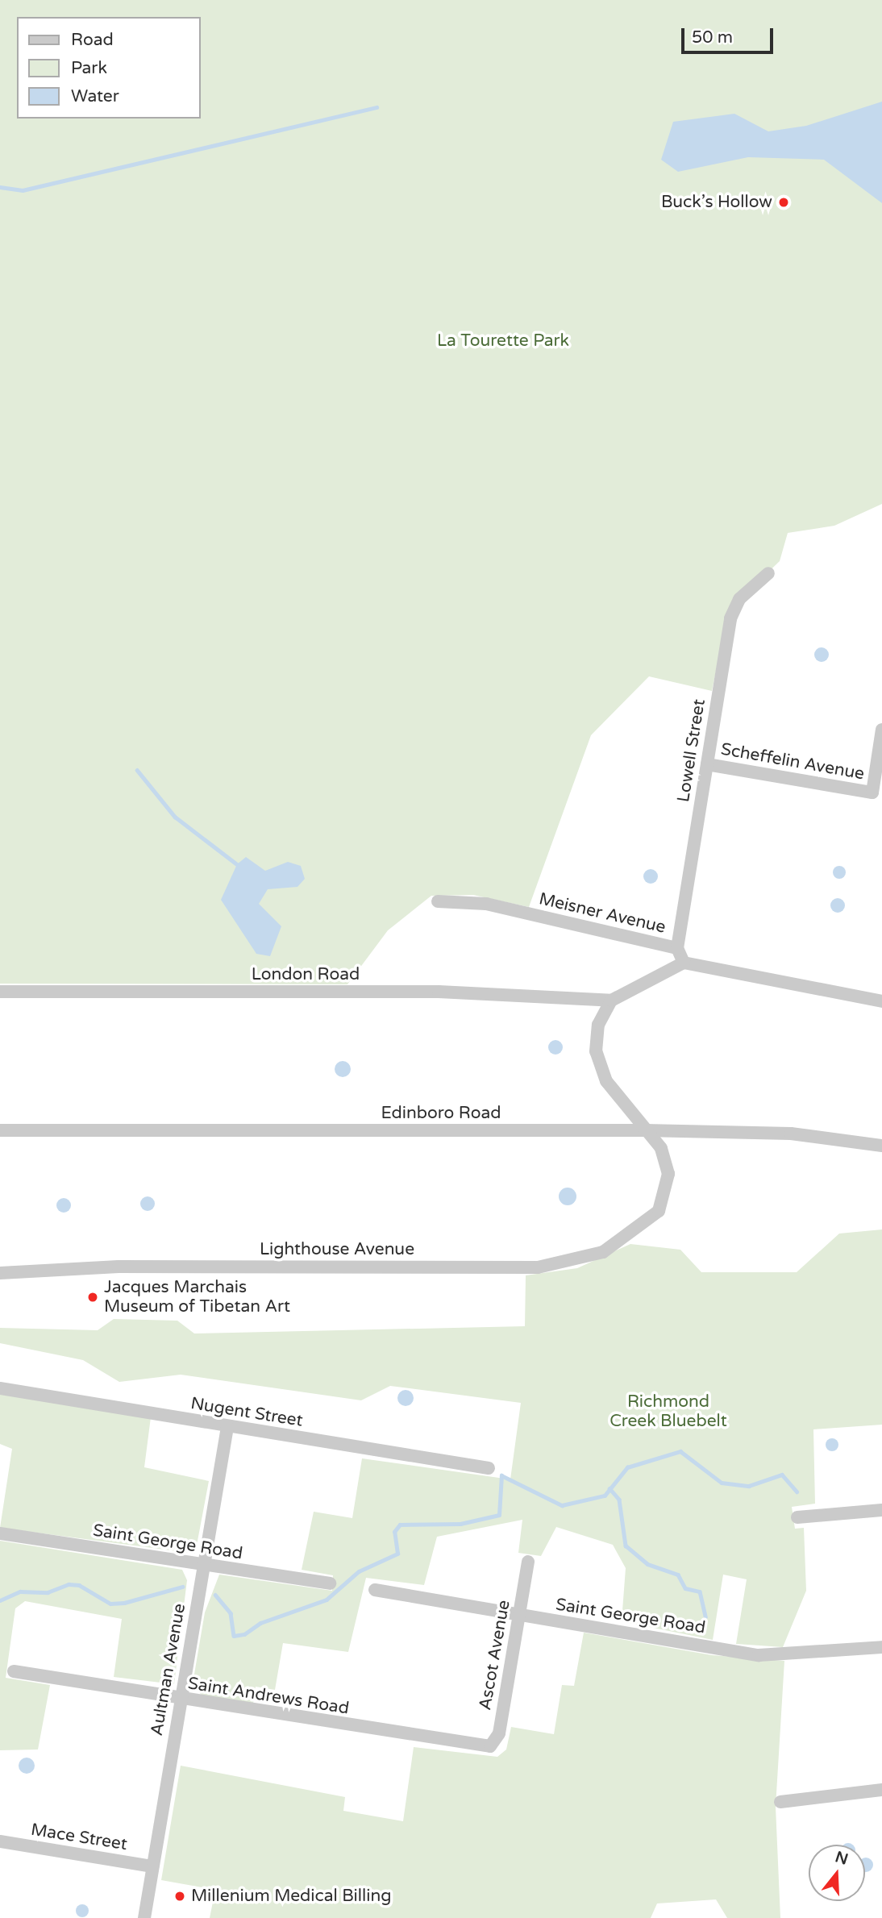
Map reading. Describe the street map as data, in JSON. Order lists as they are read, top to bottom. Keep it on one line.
{"streets":{"street":["Lowell Street","Scheffelin Avenue","Meisner Avenue","London Road","Edinboro Road","Lighthouse Avenue","Nugent Street","Saint George Road","Ascot Avenue","Aultman Avenue","Saint Andrews Road","Mace Street"]},"crossings":[["Lowell Street","Scheffelin Avenue"],["Lowell Street","Meisner Avenue"],["Edinboro Road","Lighthouse Avenue"],["Nugent Street","Aultman Avenue"],["Saint George Road","Ascot Avenue"],["Saint George Road","Aultman Avenue"],["Ascot Avenue","Saint Andrews Road"],["Aultman Avenue","Saint Andrews Road"],["Aultman Avenue","Mace Street"]],"parks":["La Tourette Park","Richmond Creek Bluebelt"],"places":["Buck’s Hollow","Jacques Marchais Museum of Tibetan Art","Millenium Medical Billing"],"legend":["Road","Park","Water"],"scale_bar":"50 m","north":"top"}
